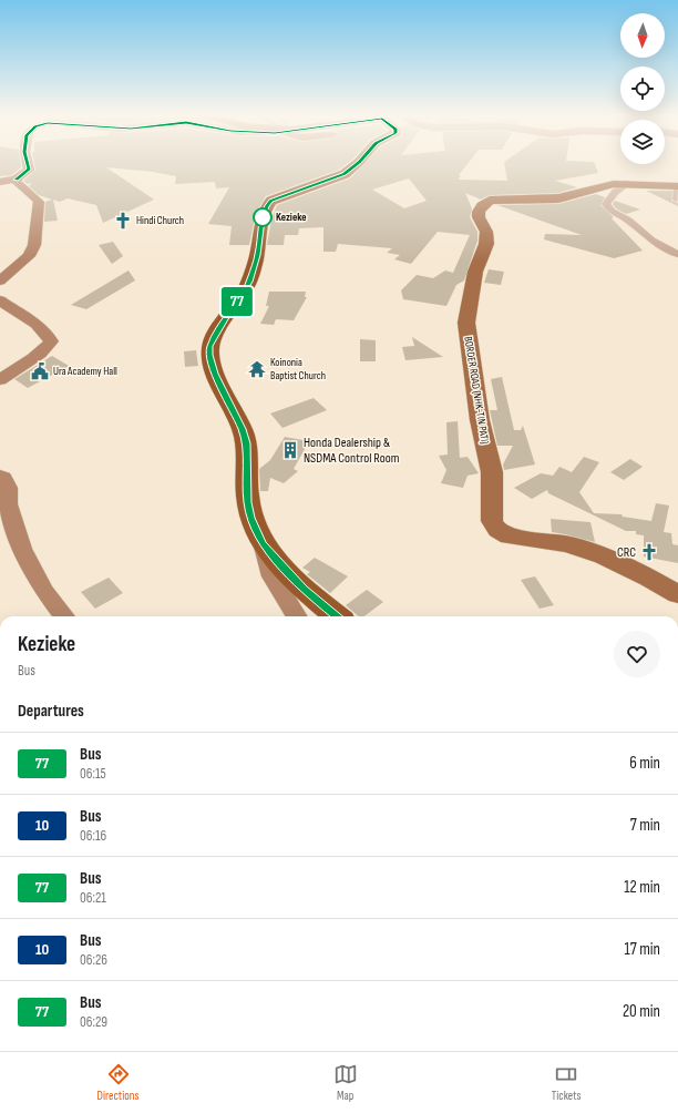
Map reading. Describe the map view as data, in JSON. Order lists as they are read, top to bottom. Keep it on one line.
{"streets":{"main road":["BORDER ROAD (NHK-TIN PATI)"]},"places":{"other":["Kezieke"],"church":["Hindi Church","CRC"],"temple":["Koinonia Baptist Church"],"public building":["Ura Academy Hall"],"building":["Honda Dealership & NSDMA Control Room"]},"lines":["bus line 77"],"north":"bottom","page":{"on_map":"77","heading":[["Kezieke","Bus"],"Departures"],"list":[{"mark":"77","name":"Bus","note":"06:15","value":"6 min"},{"mark":"10","name":"Bus","note":"06:16","value":"7 min"},{"mark":"77","name":"Bus","note":"06:21","value":"12 min"},{"mark":"10","name":"Bus","note":"06:26","value":"17 min"},{"mark":"77","name":"Bus","note":"06:29","value":"20 min"}],"tabs":["Directions","Map","Tickets"]}}
